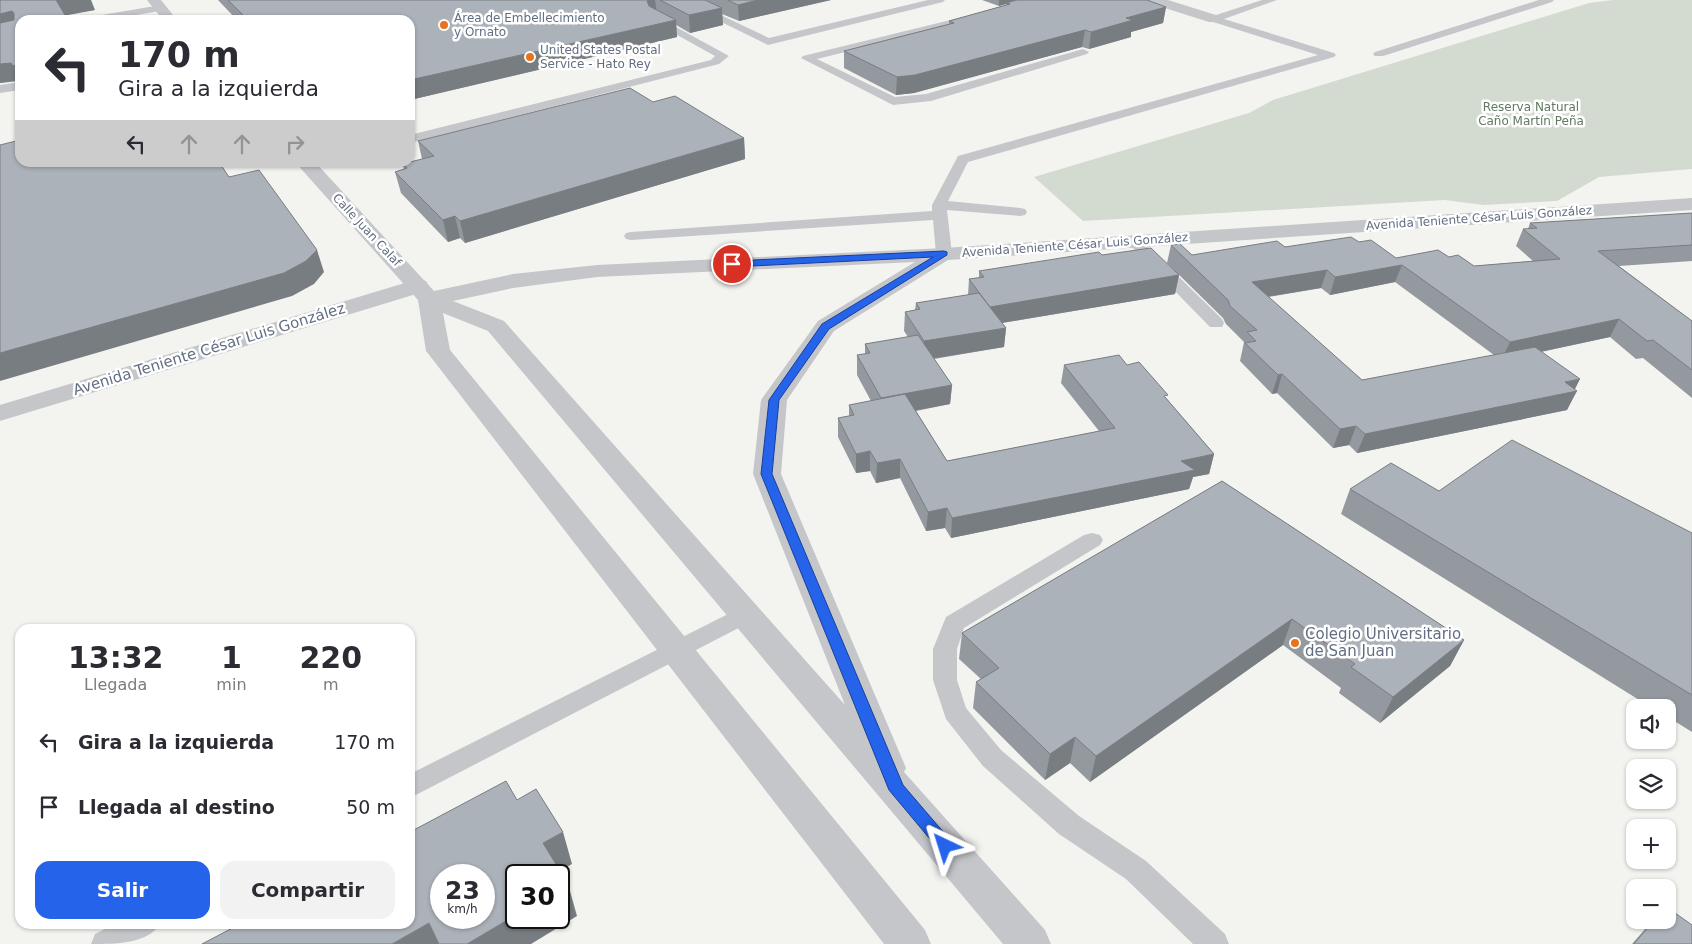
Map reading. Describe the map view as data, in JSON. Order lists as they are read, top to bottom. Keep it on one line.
{"streets":{"street":["Avenida Teniente César Luis González","Calle Juan Calaf"]},"crossings":[["Avenida Teniente César Luis González","Calle Juan Calaf"]],"parks":["Reserva Natural Caño Martín Peña"],"places":["Área de Embellecimiento y Ornato","United States Postal Service - Hato Rey","Colegio Universitario de San Juan"],"page":{"turn":["170 m","Gira a la izquierda"],"eta":["13:32","Llegada","1","min","220","m"],"map_buttons":["+","−"],"list":[{"name":"Gira a la izquierda","value":"170 m"},{"name":"Llegada al destino","value":"50 m"}],"buttons":["Salir","Compartir"],"speed":"23 km/h","limit":"30"}}
